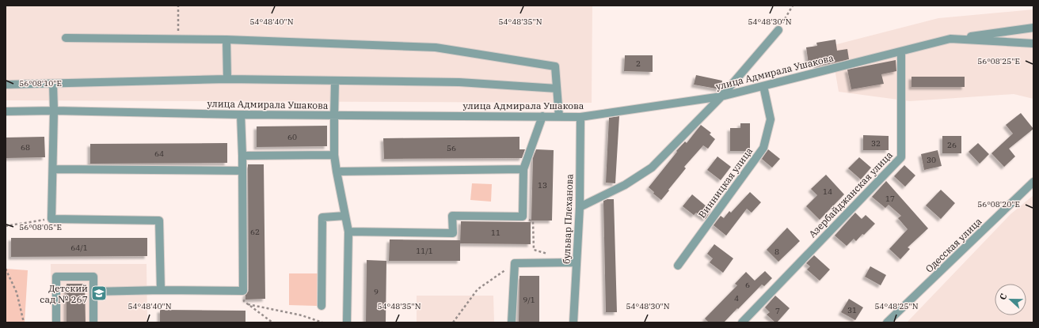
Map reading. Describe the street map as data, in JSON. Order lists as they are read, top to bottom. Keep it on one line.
{"streets":{"street":["улица Адмирала Ушакова","Винницкая улица","Азербайджанская улица","бульвар Плеханова","Одесская улица"]},"crossings":[["улица Адмирала Ушакова","Винницкая улица"],["улица Адмирала Ушакова","Азербайджанская улица"],["улица Адмирала Ушакова","бульвар Плеханова"]],"places":{"school or university":["Детский сад № 267"]},"house_numbers":["2","60","32","26","68","56","64","30","13","14","17","62","11","64/1","11/1","8","6","9","4","9/1","31","7"],"north":"left","coordinates":["54°48'40\"N","54°48'35\"N","54°48'30\"N","56°08'25\"E","56°08'10\"E","56°08'20\"E","56°08'05\"E","54°48'25\"N"]}
